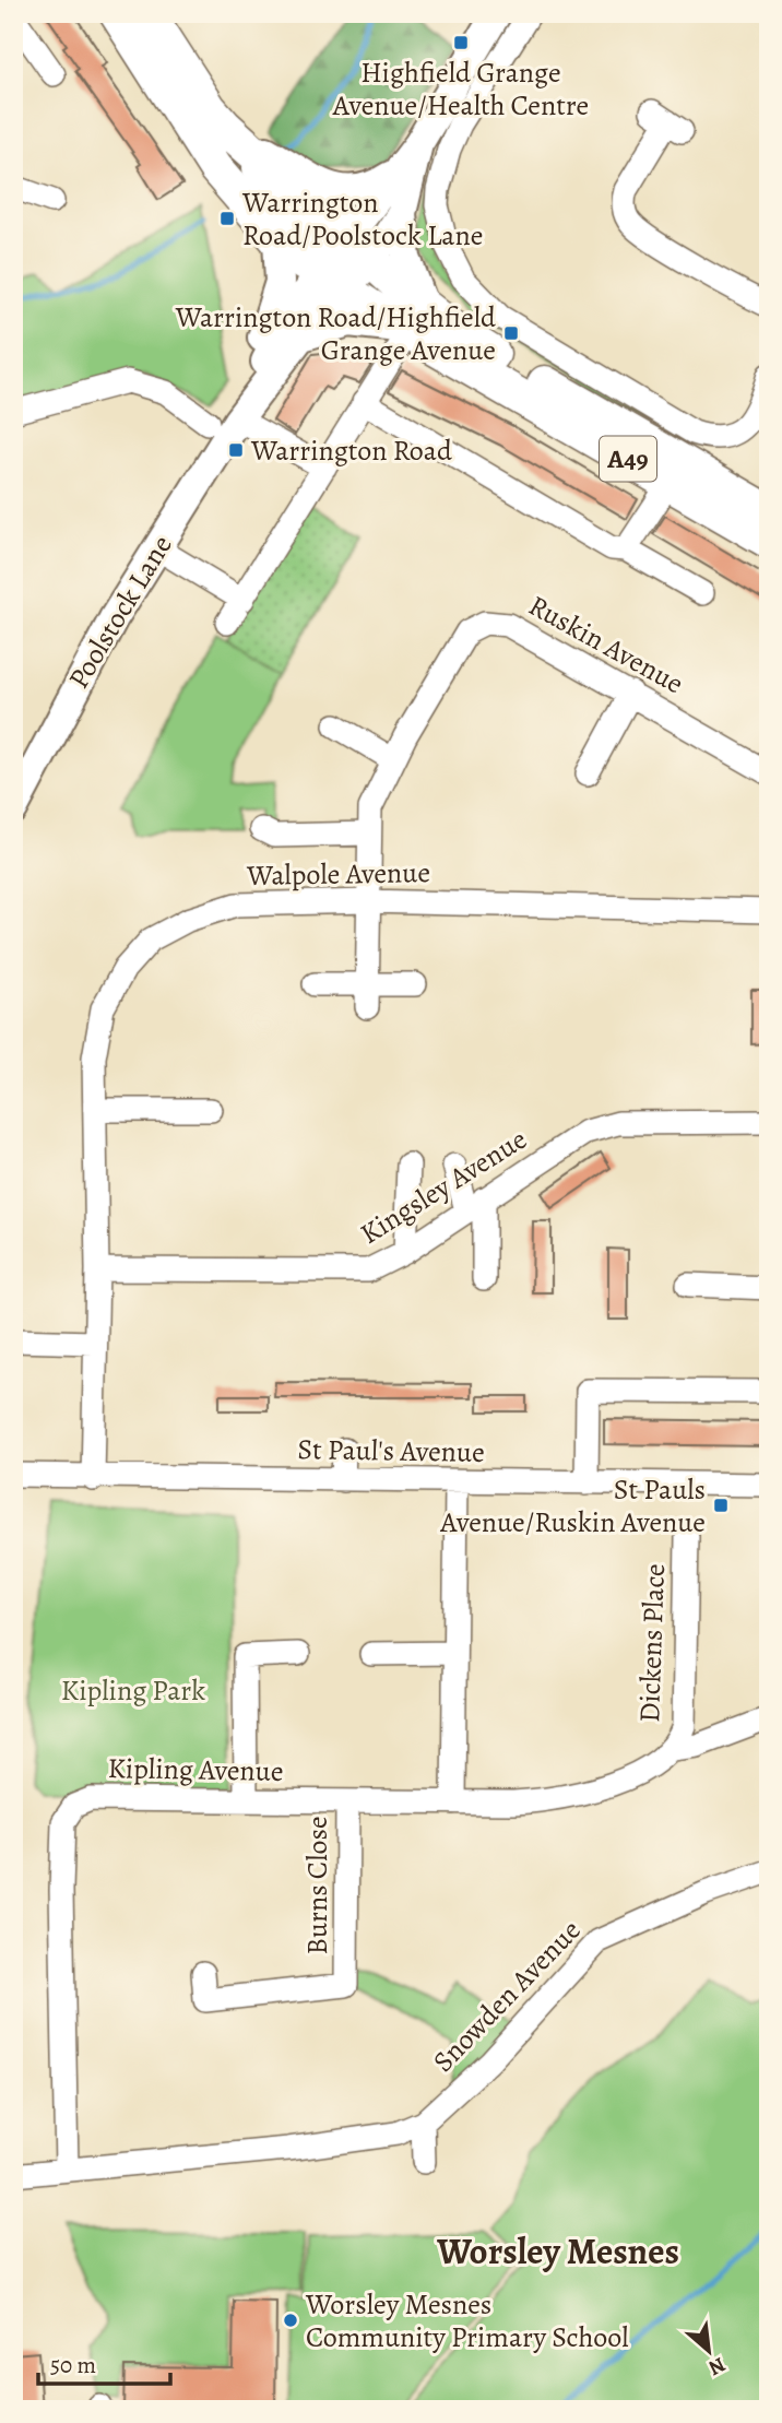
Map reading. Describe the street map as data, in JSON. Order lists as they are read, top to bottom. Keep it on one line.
{"streets":{"highway":["A49"],"main road":["Poolstock Lane"],"street":["Ruskin Avenue","Walpole Avenue","Kingsley Avenue","St Paul's Avenue","Dickens Place","Kipling Avenue","Burns Close","Snowden Avenue"]},"crossings":[["A49","Poolstock Lane"],["Ruskin Avenue","Walpole Avenue"],["Walpole Avenue","Kingsley Avenue"],["Walpole Avenue","St Paul's Avenue"],["Dickens Place","Kipling Avenue"],["Kipling Avenue","Burns Close"],["Kipling Avenue","Snowden Avenue"]],"districts":["Worsley Mesnes"],"parks":["Kipling Park"],"places":{"transit":["Highfield Grange Avenue/Health Centre","Warrington Road/Poolstock Lane","Warrington Road/Highfield Grange Avenue","Warrington Road","St Pauls Avenue/Ruskin Avenue"],"other":["Worsley Mesnes Community Primary School"]},"scale_bar":"50 m","north":"bottom right"}
